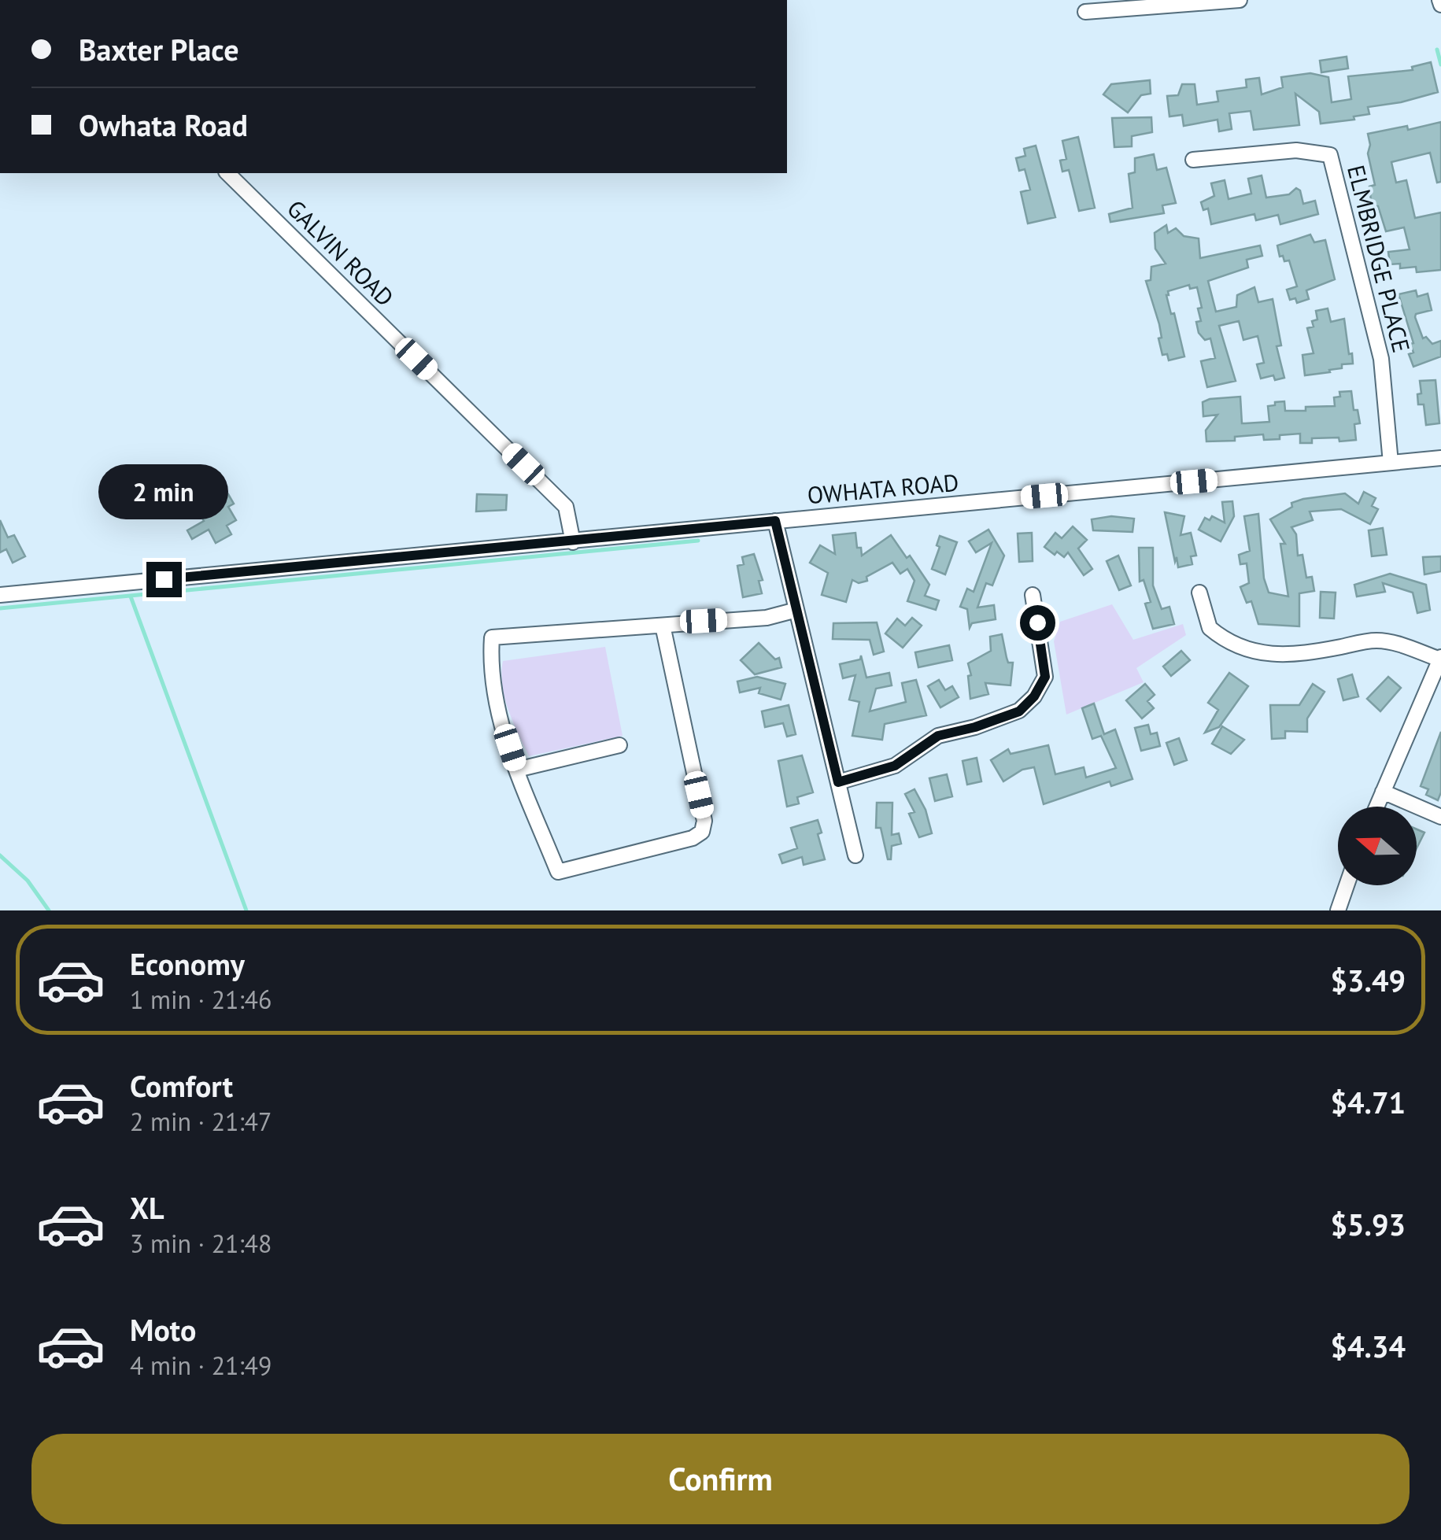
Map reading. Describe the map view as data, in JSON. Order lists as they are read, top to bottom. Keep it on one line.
{"streets":{"street":["GALVIN ROAD","ELMBRIDGE PLACE","OWHATA ROAD"]},"crossings":[["GALVIN ROAD","OWHATA ROAD"],["ELMBRIDGE PLACE","OWHATA ROAD"]],"north":"left","page":{"banner":["Baxter Place","Owhata Road"],"bubble":"2 min","list":[{"name":"Economy","note":"1 min · 21:46","value":"$3.49"},{"name":"Comfort","note":"2 min · 21:47","value":"$4.71"},{"name":"XL","note":"3 min · 21:48","value":"$5.93"},{"name":"Moto","note":"4 min · 21:49","value":"$4.34"}],"buttons":"Confirm"}}
